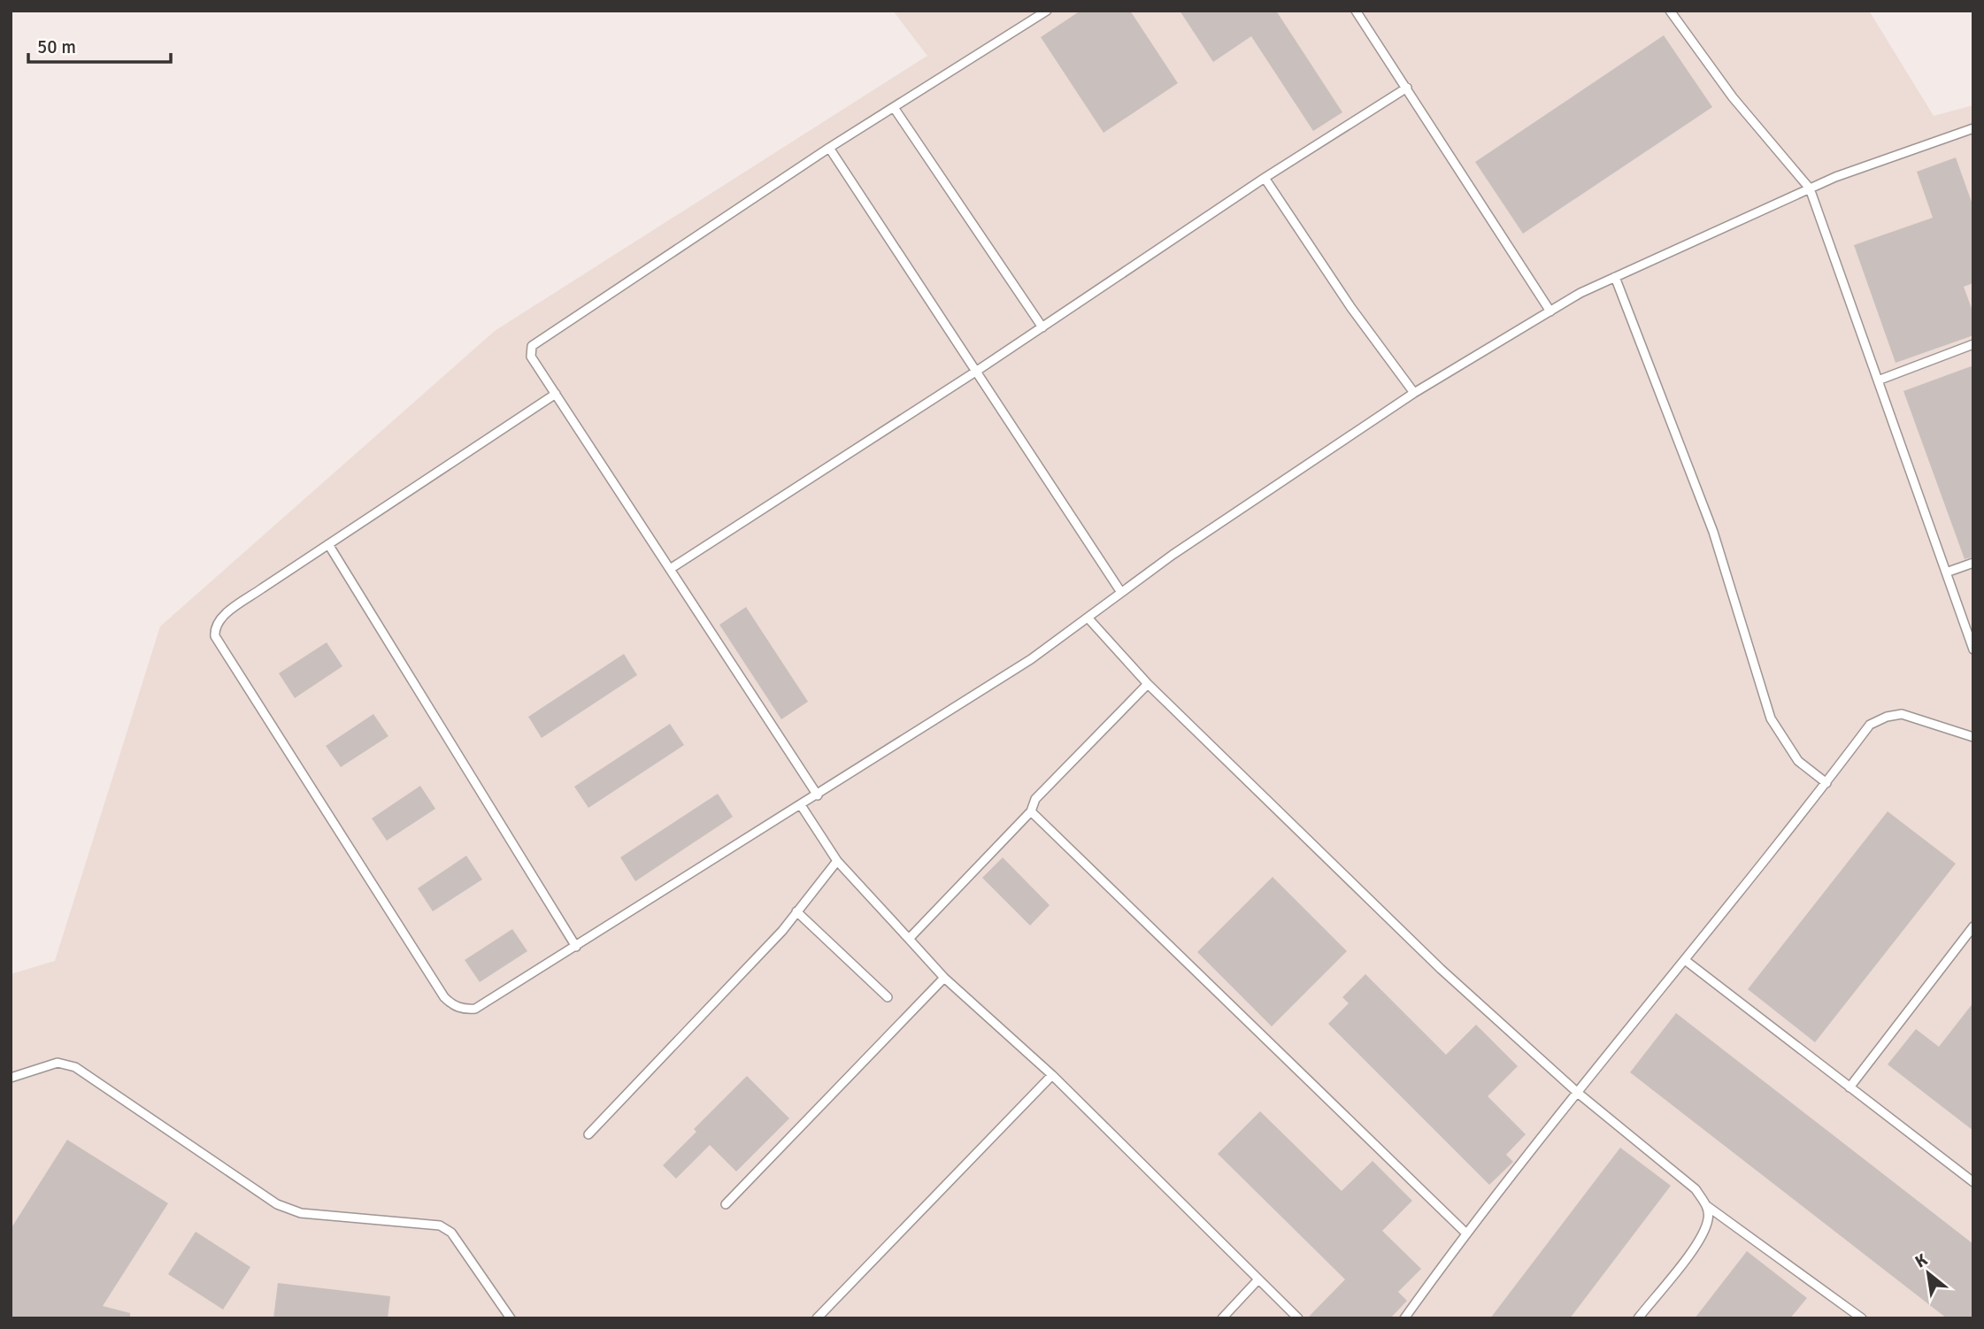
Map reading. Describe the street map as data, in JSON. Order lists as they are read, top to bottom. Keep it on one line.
{"scale_bar":"50 m","north":"top left"}
